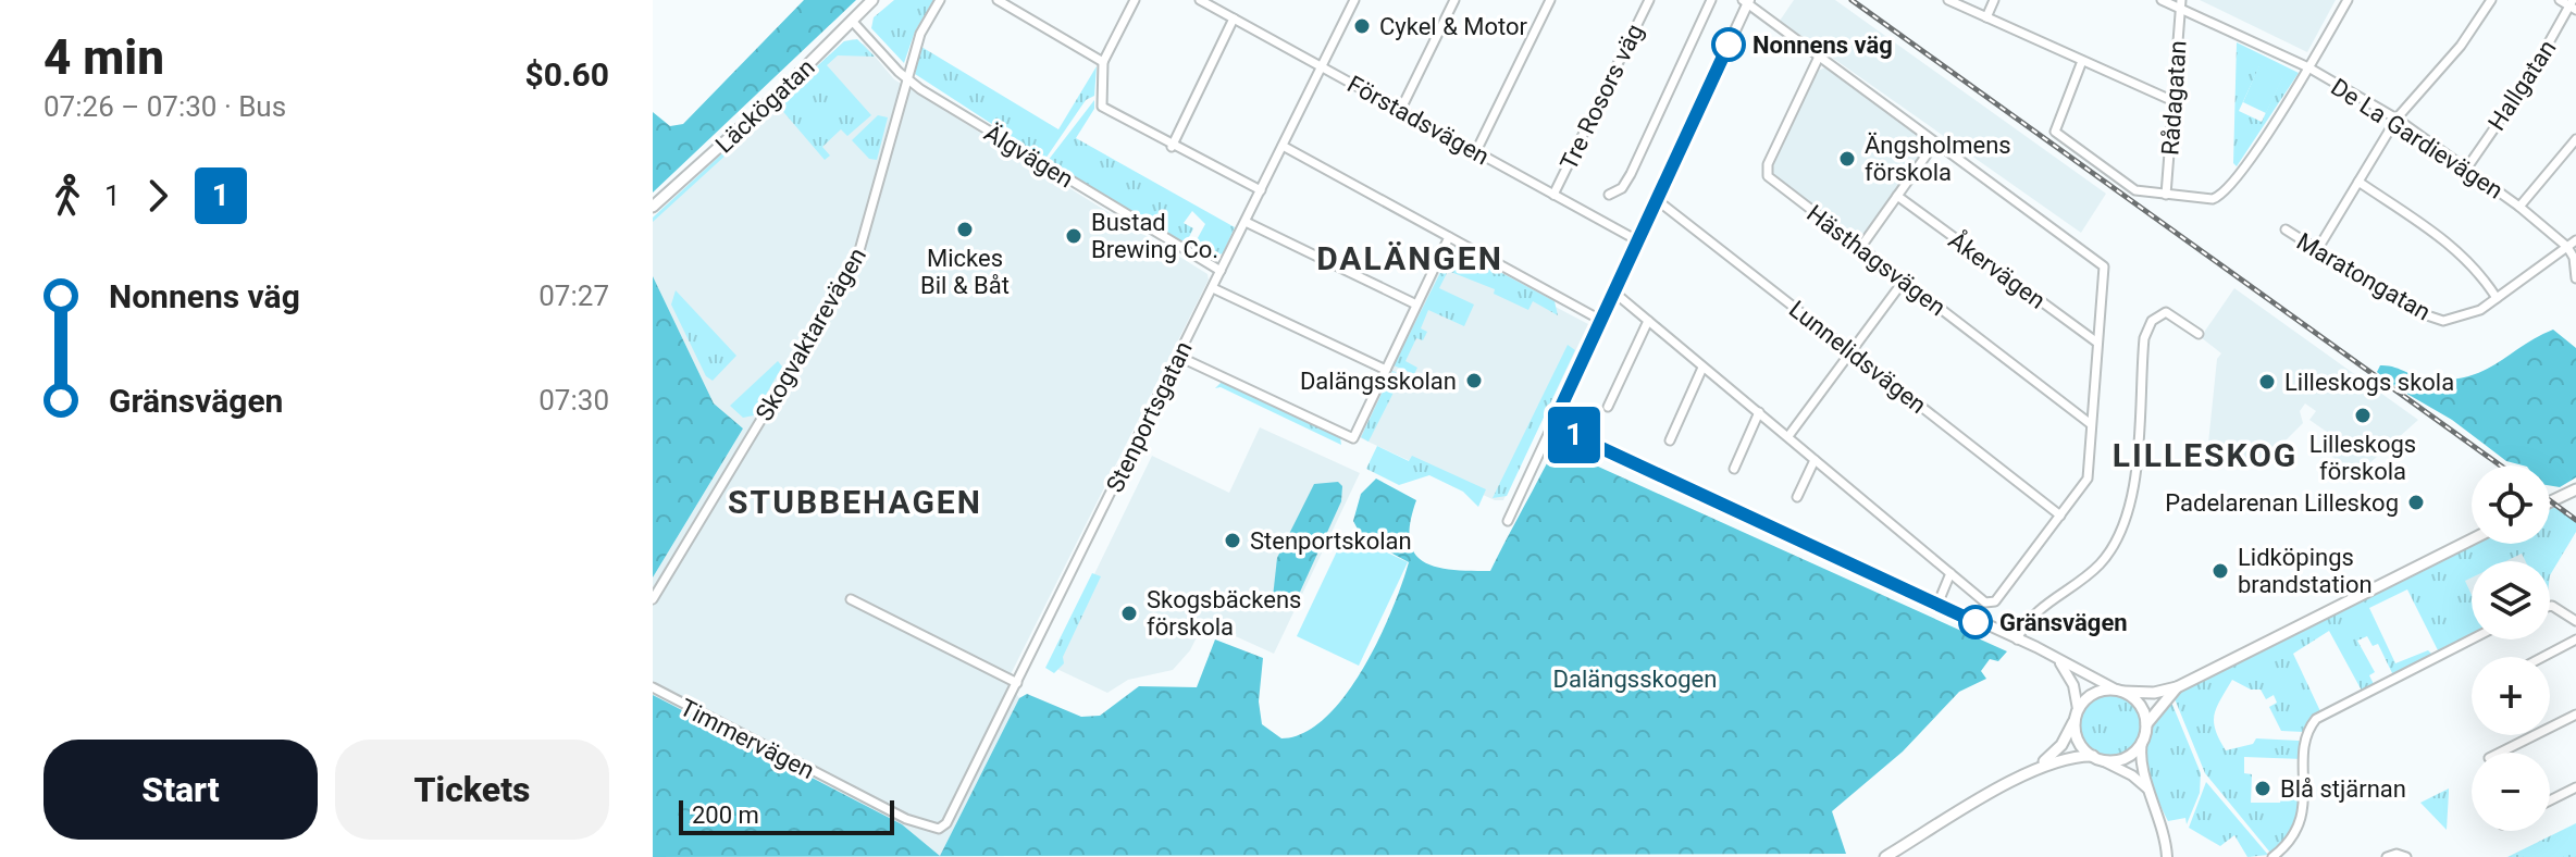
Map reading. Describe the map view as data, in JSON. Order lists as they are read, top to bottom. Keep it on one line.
{"streets":{"main road":["Läckögatan"],"street":["Hallgatan","Tre Rosors väg","Rådagatan","Förstadsvägen","De La Gardievägen","Älgvägen","Hästhagsvägen","Åkervägen","Maratongatan","Skogvaktarevägen","Lunnelidsvägen","Stenportsgatan","Timmervägen"]},"crossings":[["Hallgatan","De La Gardievägen"],["Tre Rosors väg","Förstadsvägen"],["Rådagatan","De La Gardievägen"],["Läckögatan","Älgvägen"],["Förstadsvägen","Stenportsgatan"],["De La Gardievägen","Maratongatan"],["Älgvägen","Skogvaktarevägen"],["Älgvägen","Stenportsgatan"],["Stenportsgatan","Timmervägen"]],"districts":["DALÄNGEN","LILLESKOG","STUBBEHAGEN"],"parks":["Dalängsskogen"],"places":["Cykel & Motor","Nonnens väg","Ängsholmens förskola","Mickes Bil & Båt","Bustad Brewing Co.","Dalängsskolan","Lilleskogs skola","Lilleskogs förskola","Padelarenan Lilleskog","Stenportskolan","Lidköpings brandstation","Skogsbäckens förskola","Gränsvägen","Blå stjärnan"],"lines":["bus line 1"],"scale_bar":"200 m","page":{"heading":["4 min","07:26 – 07:30 · Bus","$0.60"],"on_map":"1","legs":["1","1"],"list":[{"name":"Nonnens väg","value":"07:27"},{"name":"Gränsvägen","value":"07:30"}],"map_buttons":["+","−"],"buttons":["Start","Tickets"],"scale":"200 m"}}
